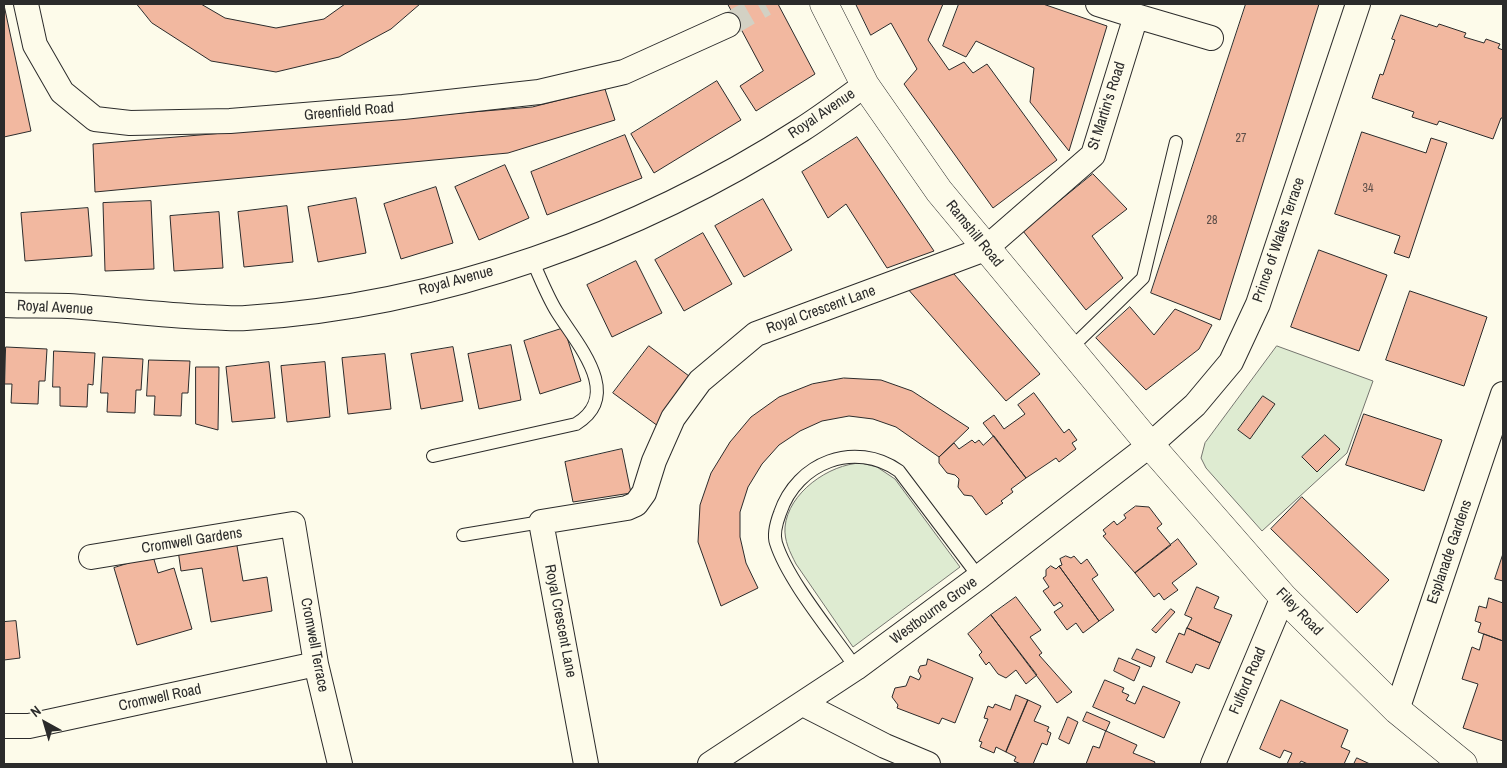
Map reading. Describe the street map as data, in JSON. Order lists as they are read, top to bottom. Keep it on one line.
{"streets":{"highway":["Ramshill Road","Filey Road"],"street":["St Martin's Road","Greenfield Road","Royal Avenue","Prince of Wales Terrace","Royal Crescent Lane","Cromwell Gardens","Esplanade Gardens","Westbourne Grove","Cromwell Terrace","Fulford Road","Cromwell Road"]},"crossings":[["St Martin's Road","Ramshill Road"],["St Martin's Road","Royal Crescent Lane"],["Royal Avenue","Ramshill Road"],["Ramshill Road","Prince of Wales Terrace"],["Ramshill Road","Royal Crescent Lane"],["Ramshill Road","Westbourne Grove"],["Ramshill Road","Filey Road"],["Prince of Wales Terrace","Westbourne Grove"],["Prince of Wales Terrace","Filey Road"],["Cromwell Gardens","Cromwell Terrace"],["Esplanade Gardens","Filey Road"],["Westbourne Grove","Filey Road"],["Filey Road","Fulford Road"],["Cromwell Terrace","Cromwell Road"]],"house_numbers":["27","34","28"],"north":"top left"}
